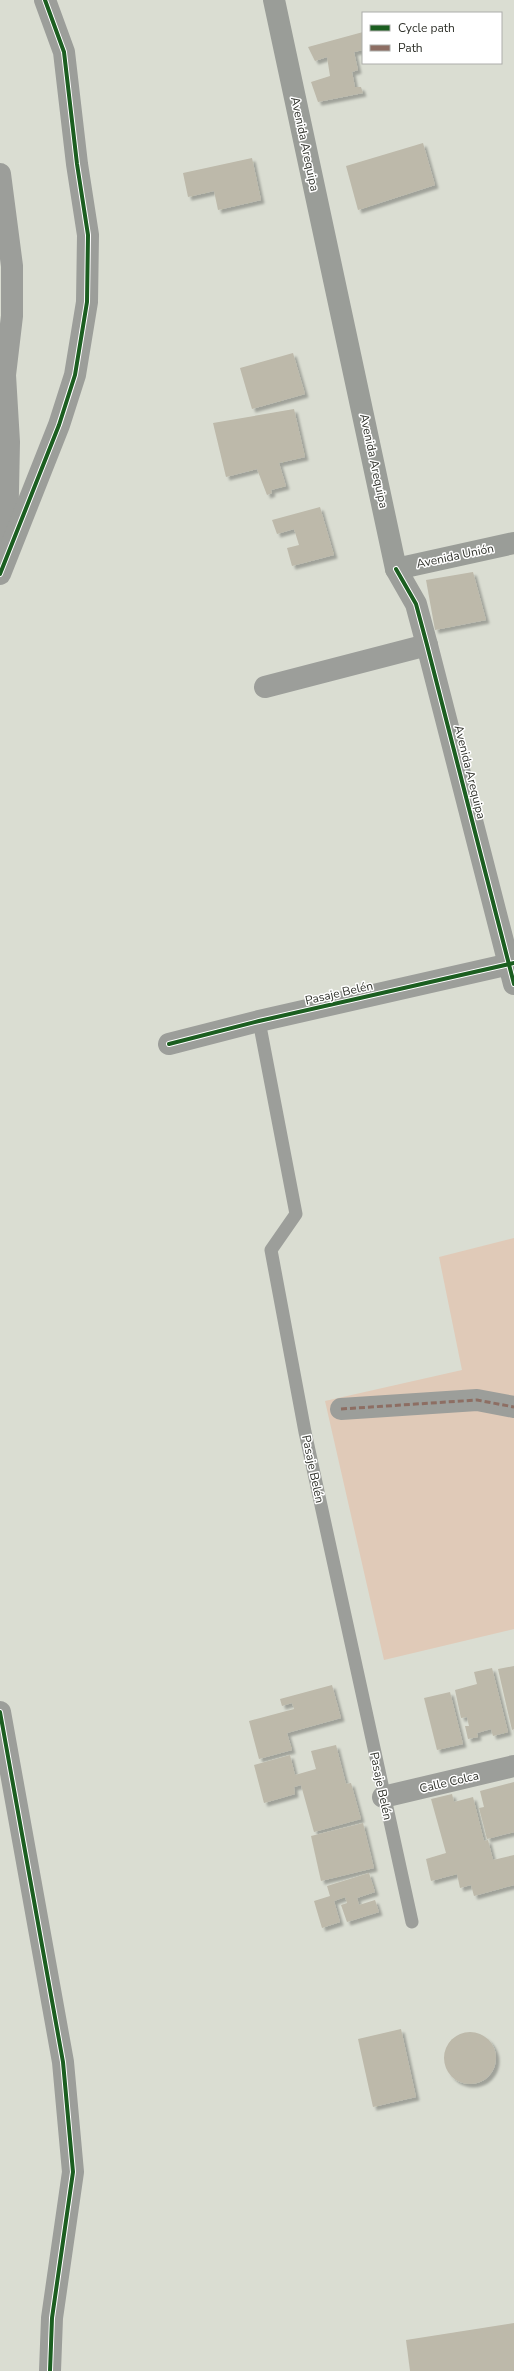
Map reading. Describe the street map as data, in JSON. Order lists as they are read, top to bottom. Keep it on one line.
{"streets":{"main road":["Avenida Arequipa","Avenida Unión"],"street":["Pasaje Belén","Calle Colca"]},"crossings":[["Avenida Arequipa","Avenida Unión"],["Avenida Arequipa","Pasaje Belén"],["Pasaje Belén","Calle Colca"]],"legend":["Cycle path","Path"]}
